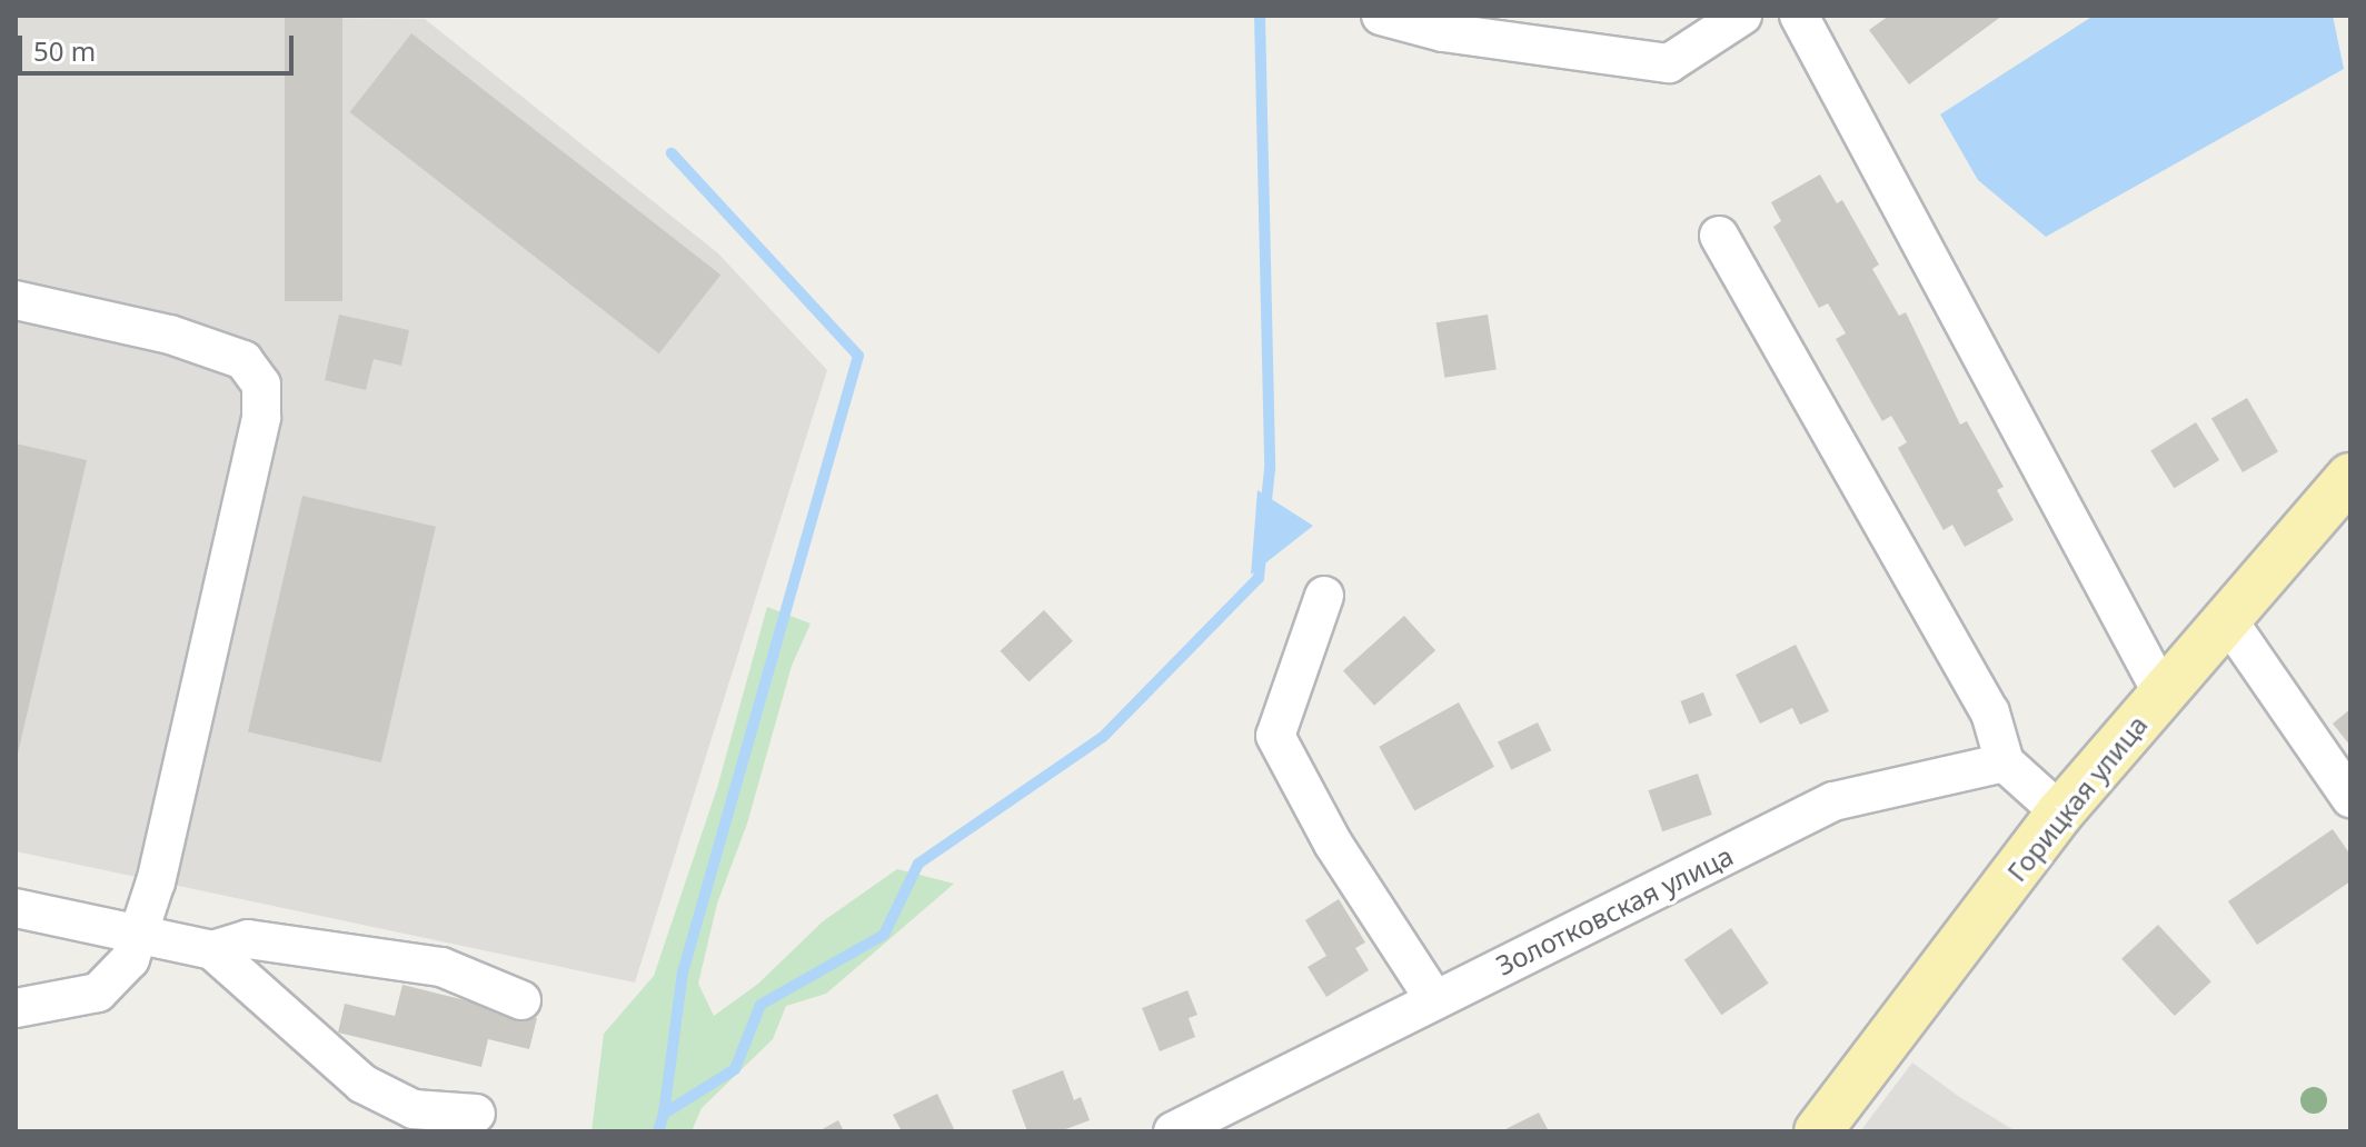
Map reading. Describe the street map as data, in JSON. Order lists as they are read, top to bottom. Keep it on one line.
{"streets":{"main road":["Горицкая улица"],"street":["Золотковская улица"]},"scale_bar":"50 m"}
